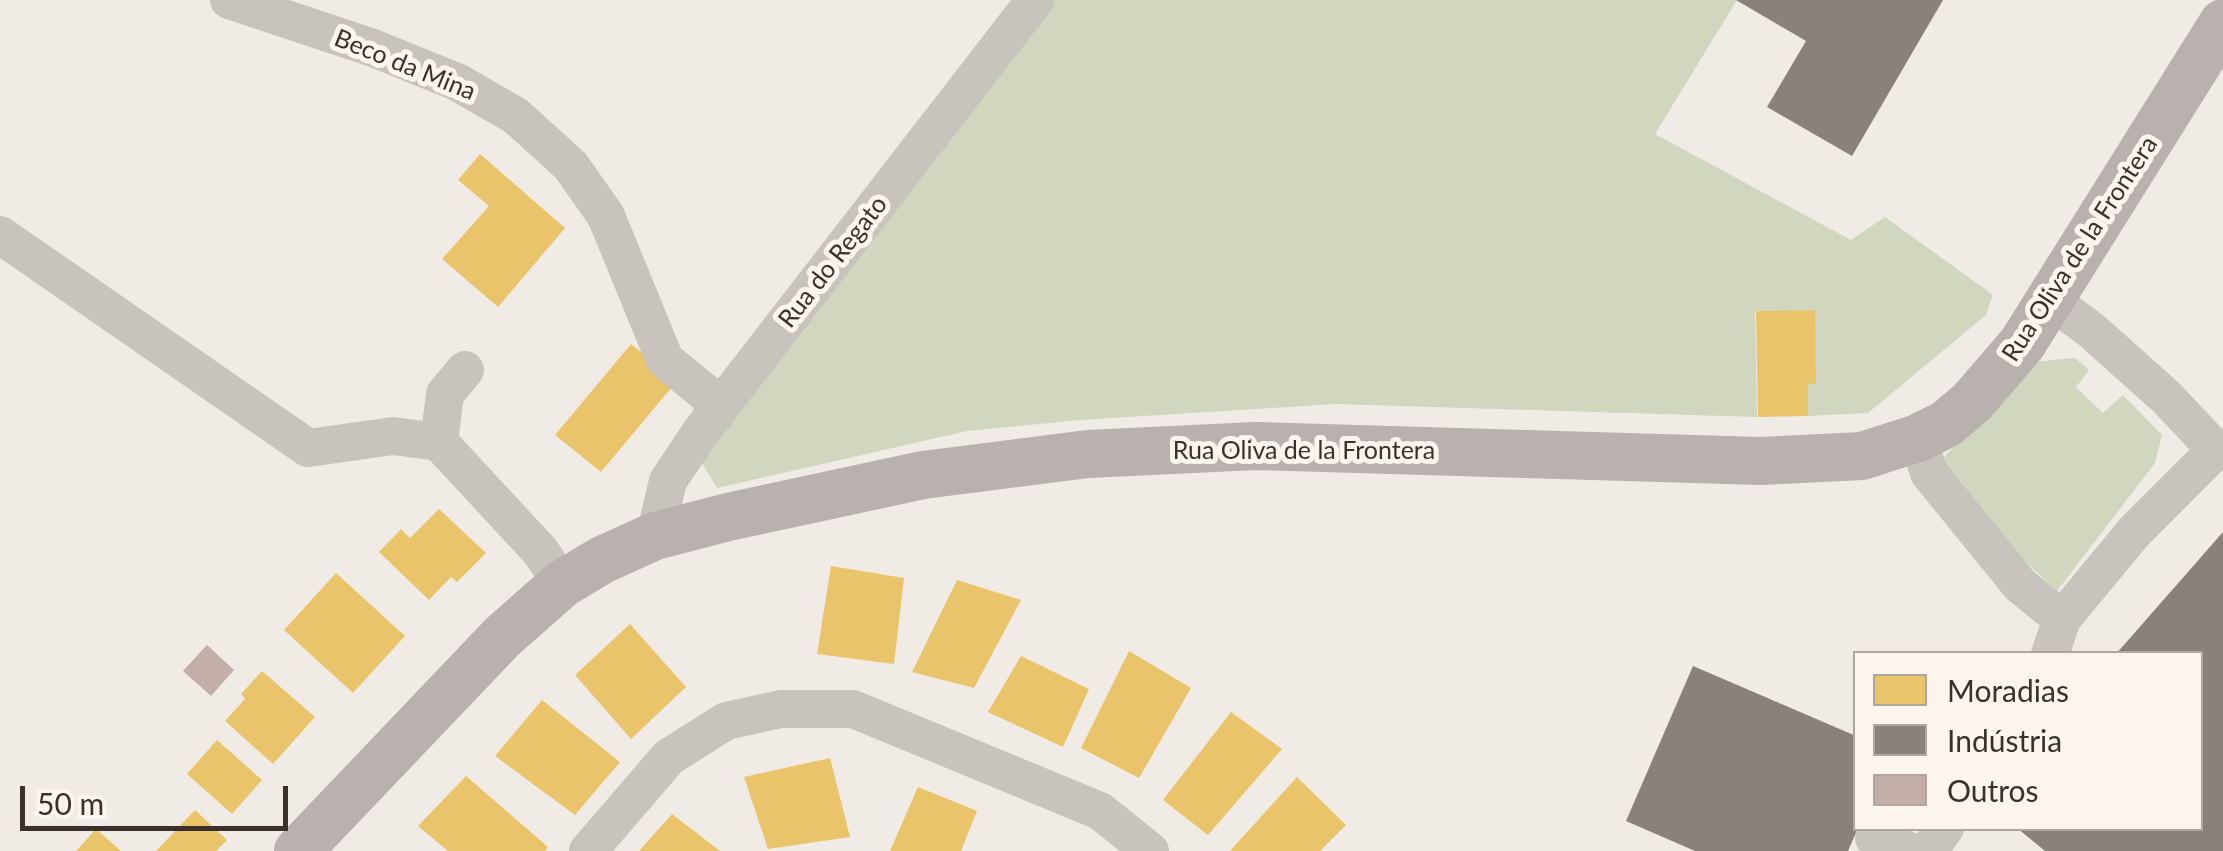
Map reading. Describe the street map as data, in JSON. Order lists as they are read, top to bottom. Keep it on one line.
{"streets":{"main road":["Rua Oliva de la Frontera"],"street":["Beco da Mina","Rua do Regato"]},"crossings":[["Beco da Mina","Rua do Regato"],["Rua Oliva de la Frontera","Rua do Regato"]],"legend":["Moradias","Indústria","Outros"],"scale_bar":"50 m"}
